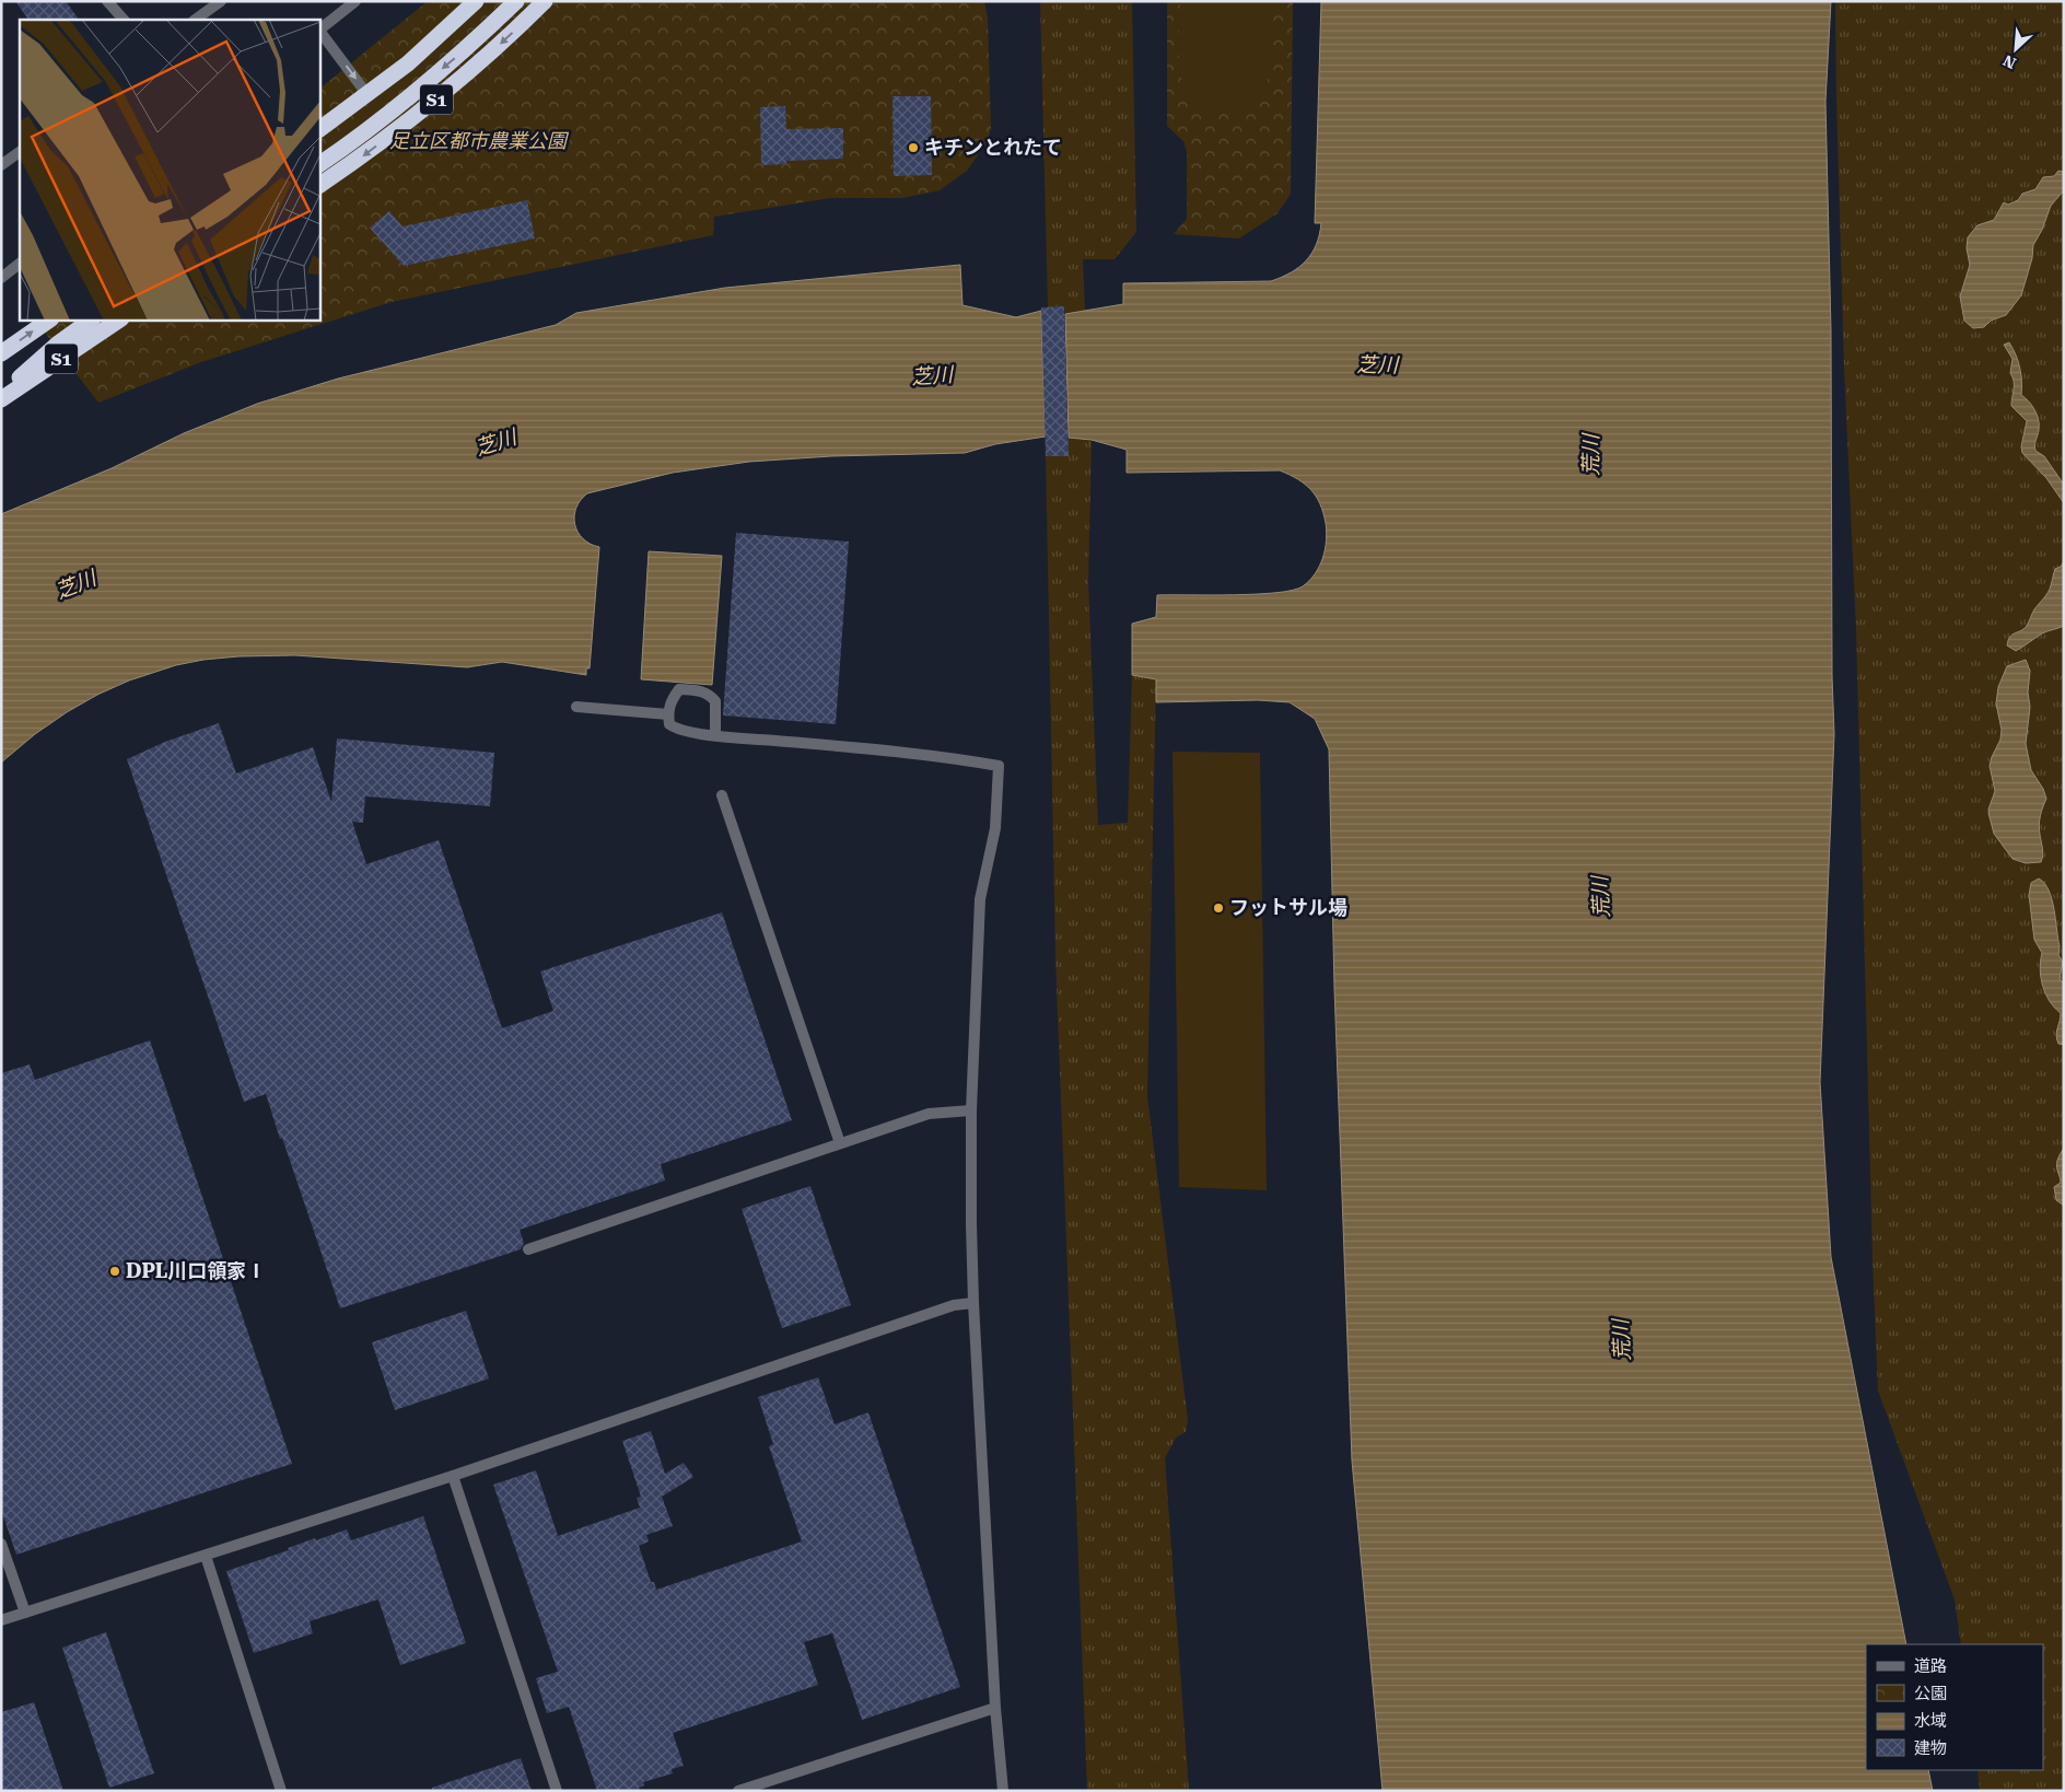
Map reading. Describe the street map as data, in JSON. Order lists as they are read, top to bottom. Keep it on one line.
{"streets":{"highway":["S1"]},"water":["芝川","荒川"],"parks":["足立区都市農業公園"],"places":["キチンとれたて","フットサル場","DPL川口領家Ⅰ"],"legend":["道路","公園","水域","建物"],"north":"bottom left"}
